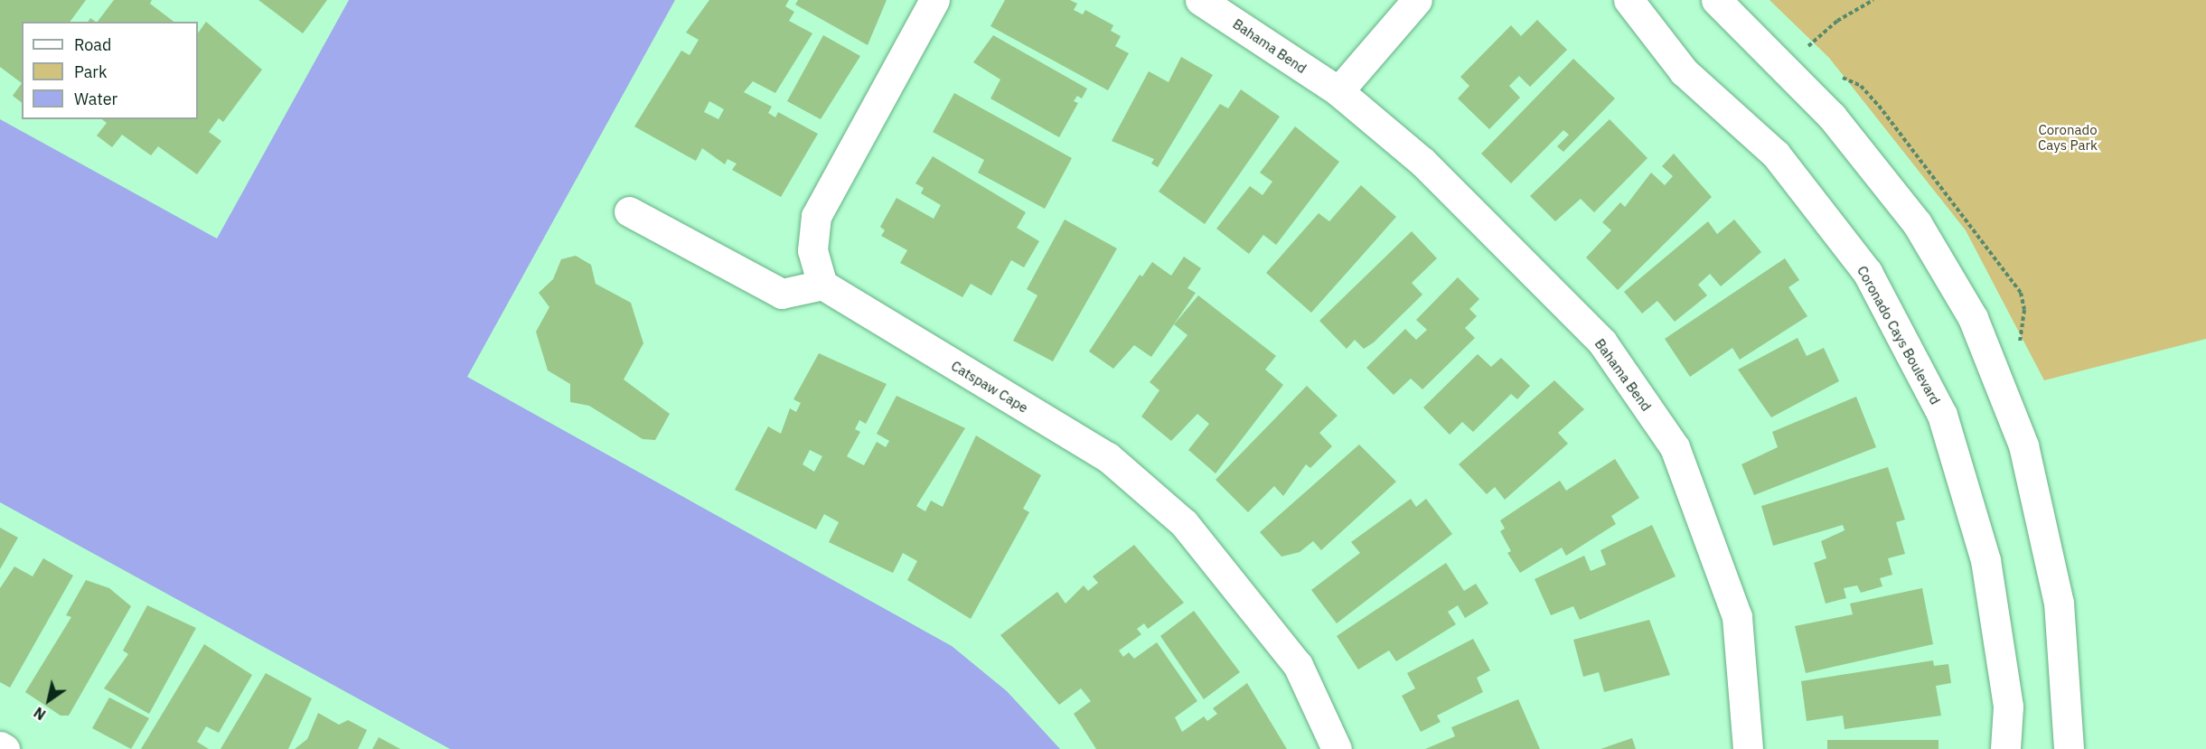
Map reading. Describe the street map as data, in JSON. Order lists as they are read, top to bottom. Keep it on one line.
{"streets":{"street":["Bahama Bend","Coronado Cays Boulevard","Catspaw Cape"]},"parks":["Coronado Cays Park"],"legend":["Road","Park","Water"],"north":"bottom left"}
